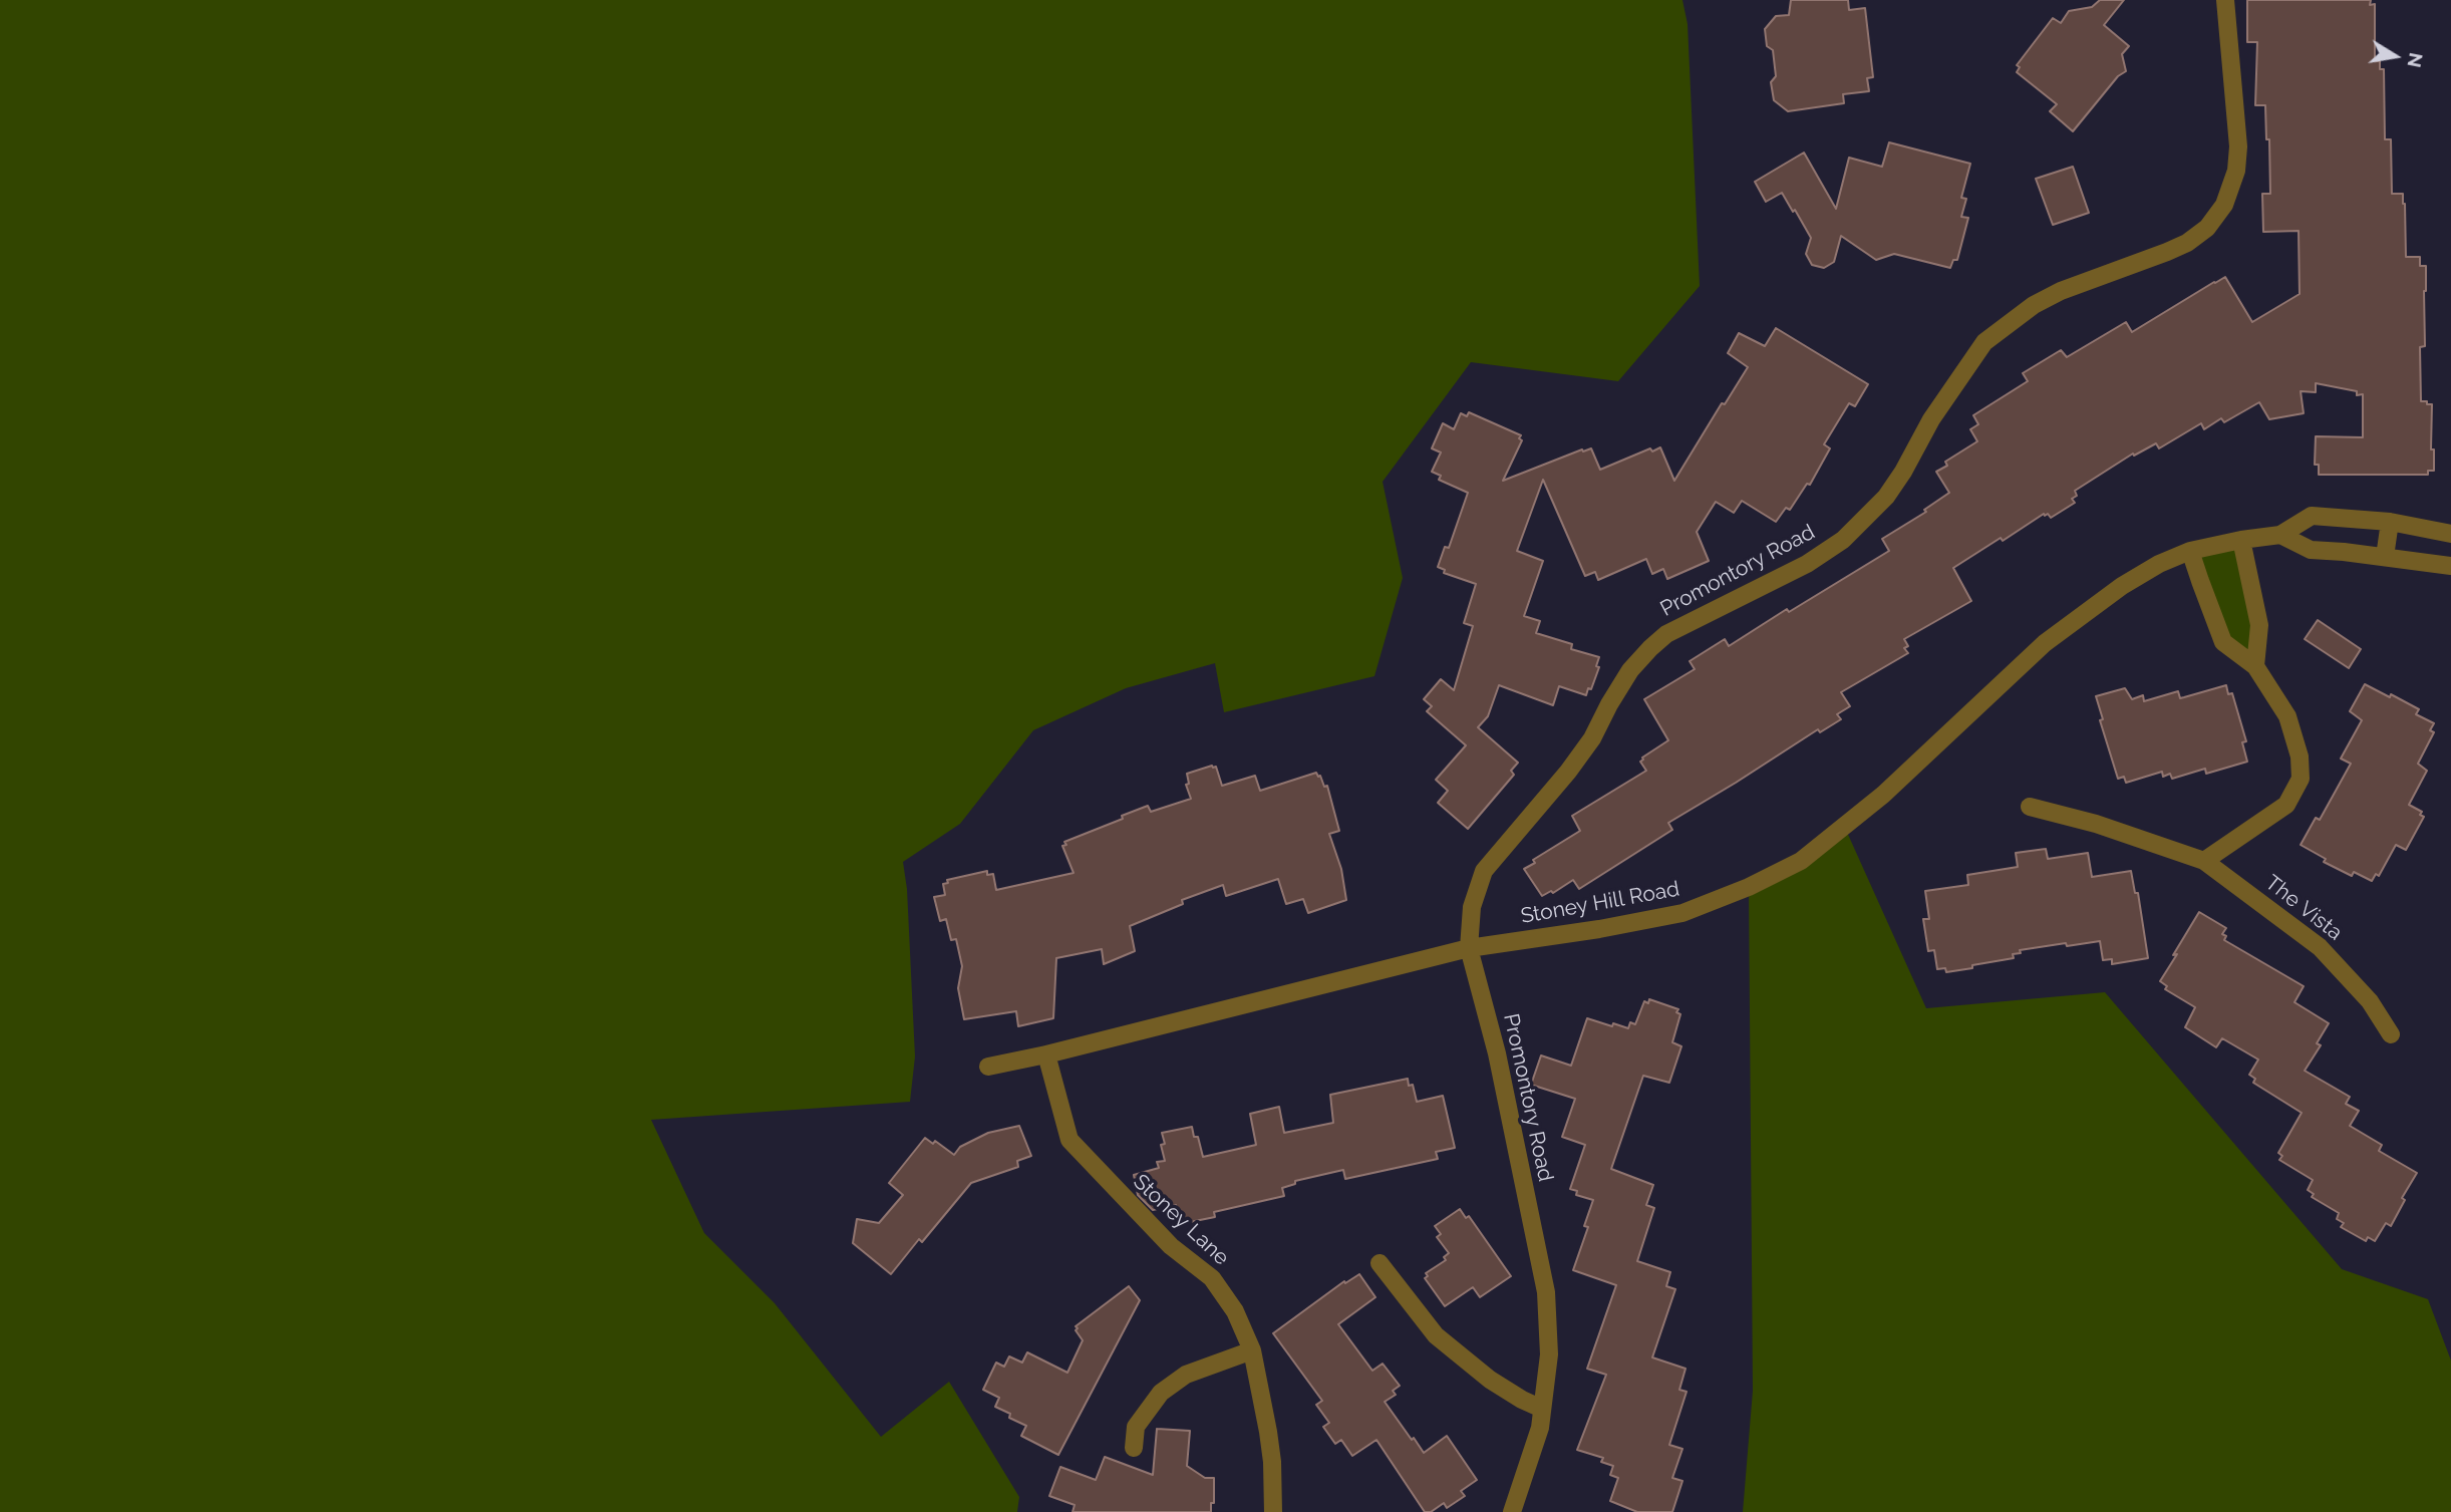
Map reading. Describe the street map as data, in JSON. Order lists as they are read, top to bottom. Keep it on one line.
{"streets":{"street":["Promontory Road","Stoney Hill Road","The Vista","Stoney Lane"]},"crossings":[["Promontory Road","Stoney Hill Road"],["Stoney Hill Road","Stoney Lane"]],"north":"right"}
